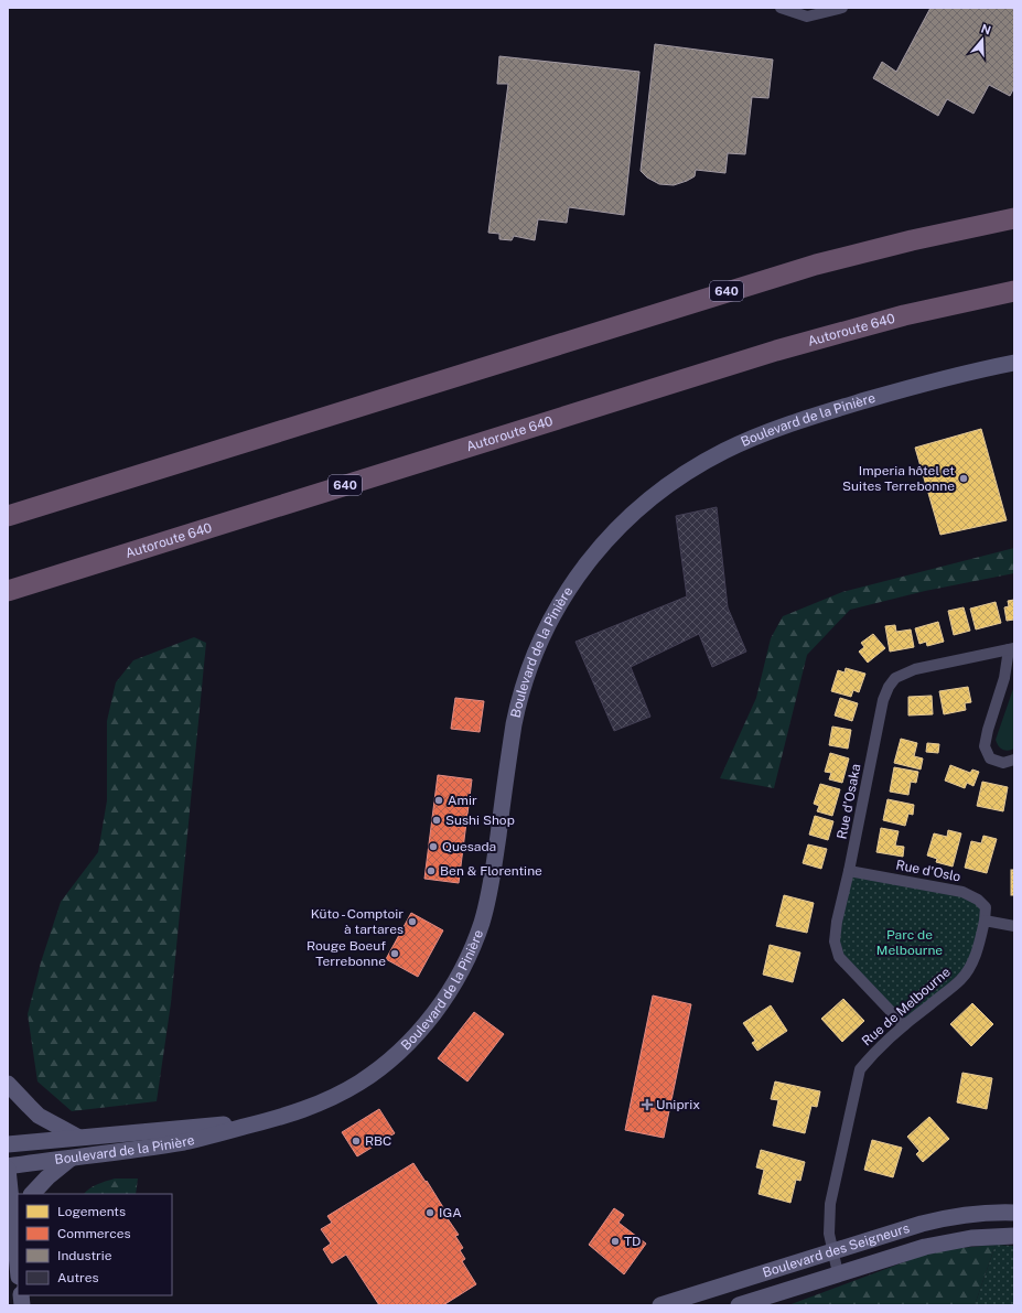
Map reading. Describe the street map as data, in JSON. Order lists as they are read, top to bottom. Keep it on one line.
{"streets":{"highway":["640","Autoroute 640"],"street":["Boulevard de la Pinière","Rue d'Osaka","Rue d'Oslo","Rue de Melbourne","Boulevard des Seigneurs"]},"crossings":[["Rue d'Osaka","Rue d'Oslo"],["Rue d'Osaka","Rue de Melbourne"],["Rue d'Oslo","Rue de Melbourne"],["Rue de Melbourne","Boulevard des Seigneurs"]],"parks":["Parc de Melbourne"],"places":{"other":["Imperia hôtel et Suites Terrebonne","Amir","Sushi Shop","Quesada","Ben & Florentine","Küto - Comptoir à tartares","Rouge Boeuf Terrebonne","RBC","IGA","TD"],"health":["Uniprix"]},"legend":["Logements","Commerces","Industrie","Autres"],"north":"top"}
